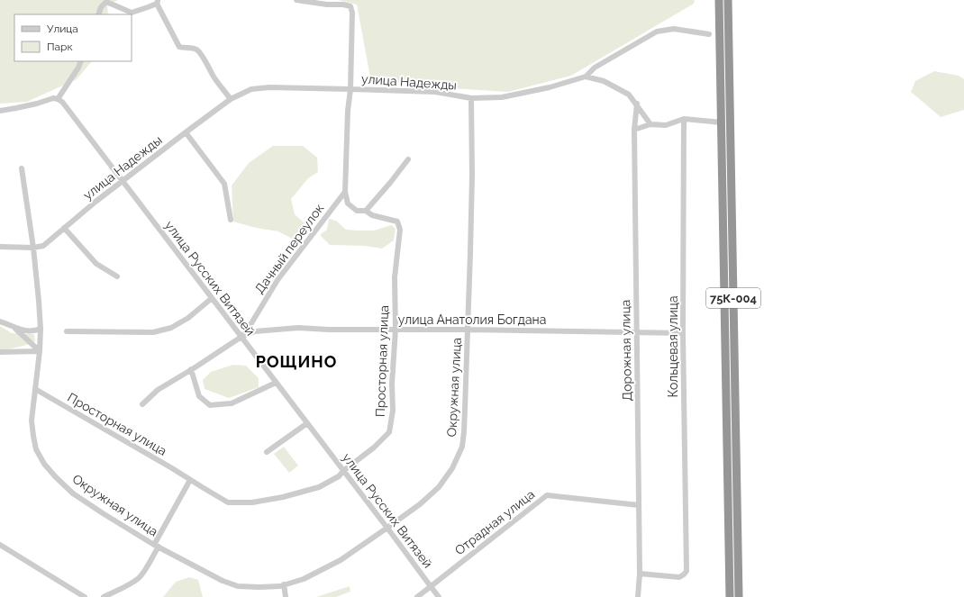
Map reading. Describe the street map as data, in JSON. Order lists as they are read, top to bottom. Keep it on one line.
{"streets":{"highway":["75К-004"],"street":["улица Надежды","Дачный переулок","улица Русских Витязей","улица Анатолия Богдана","Кольцевая улица","Дорожная улица","Просторная улица","Окружная улица","Отрадная улица"]},"crossings":[["улица Надежды","улица Русских Витязей"],["улица Надежды","Дорожная улица"],["улица Надежды","Окружная улица"],["Дачный переулок","улица Русских Витязей"],["Дачный переулок","улица Анатолия Богдана"],["Дачный переулок","Просторная улица"],["улица Русских Витязей","улица Анатолия Богдана"],["улица Русских Витязей","Просторная улица"],["улица Русских Витязей","Окружная улица"],["улица Русских Витязей","Отрадная улица"],["улица Анатолия Богдана","Кольцевая улица"],["улица Анатолия Богдана","Дорожная улица"],["улица Анатолия Богдана","Просторная улица"],["улица Анатолия Богдана","Окружная улица"],["Кольцевая улица","Дорожная улица"],["Дорожная улица","Отрадная улица"],["Просторная улица","Окружная улица"]],"districts":["РОЩИНО"],"legend":["Улица","Парк"]}
